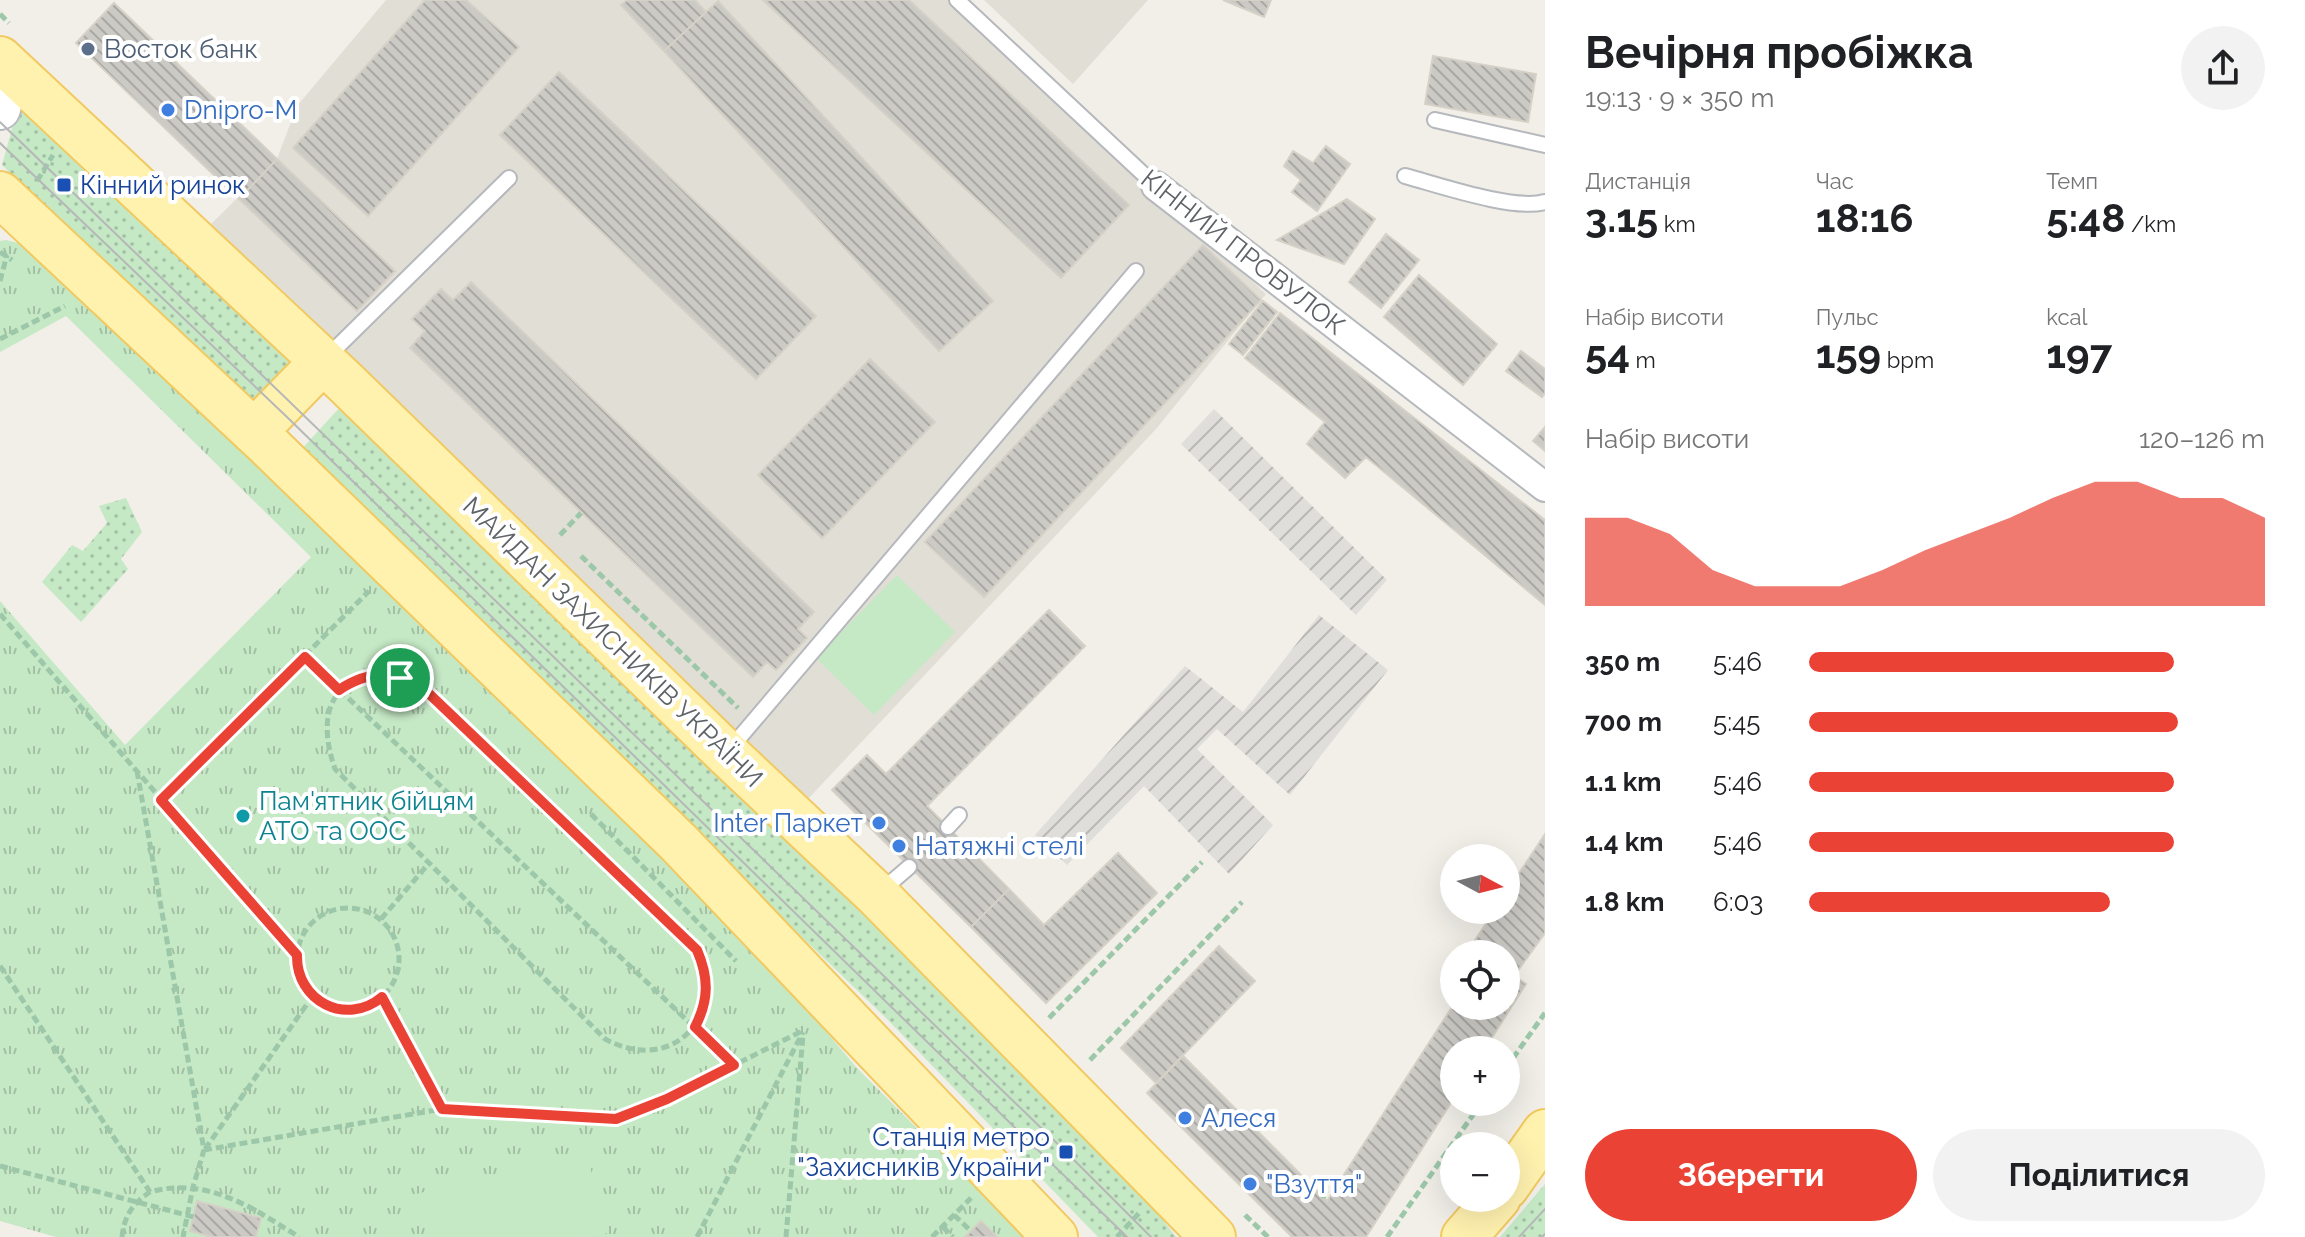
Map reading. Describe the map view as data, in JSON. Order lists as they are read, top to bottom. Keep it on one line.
{"streets":{"main road":["МАЙДАН ЗАХИСНИКІВ УКРАЇНИ"],"street":["КІННИЙ ПРОВУЛОК"]},"places":{"other":["Восток банк","Dnipro-M","Пам'ятник бійцям АТО та ООС","Inter Паркет","Натяжні стелі","Алеся","\"Взуття\""],"transit":["Кінний ринок","Станція метро \"Захисникiв України\""]},"north":"right","page":{"heading":["Вечірня пробіжка","19:13 · 9 × 350 m"],"stats":[["Дистанція","3.15 km"],["Час","18:16"],["Темп","5:48 /km"],["Набір висоти","54 m"],["Пульс","159 bpm"],["kcal","197"]],"chart":["Набір висоти","120–126 m"],"list":[{"name":"350 m","note":"5:46"},{"name":"700 m","note":"5:45"},{"name":"1.1 km","note":"5:46"},{"name":"1.4 km","note":"5:46"},{"name":"1.8 km","note":"6:03"}],"map_buttons":["+","−"],"buttons":["Зберегти","Поділитися"]}}
